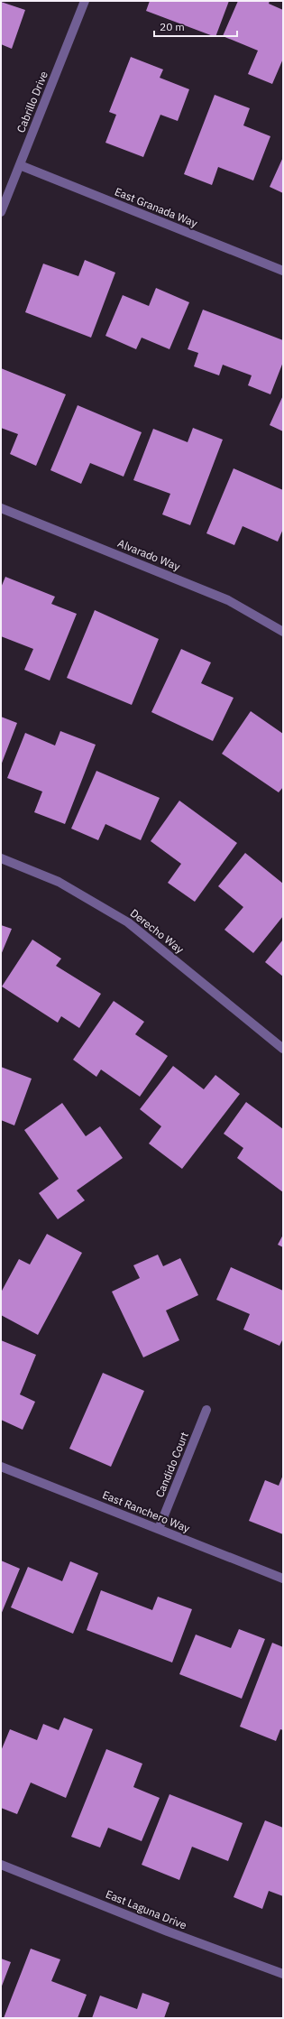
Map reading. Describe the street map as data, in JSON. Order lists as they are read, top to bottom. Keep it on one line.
{"streets":{"street":["Cabrillo Drive","East Granada Way","Alvarado Way","Derecho Way","Candido Court","East Ranchero Way","East Laguna Drive"]},"crossings":[["Cabrillo Drive","East Granada Way"],["Candido Court","East Ranchero Way"]],"scale_bar":"20 m"}
